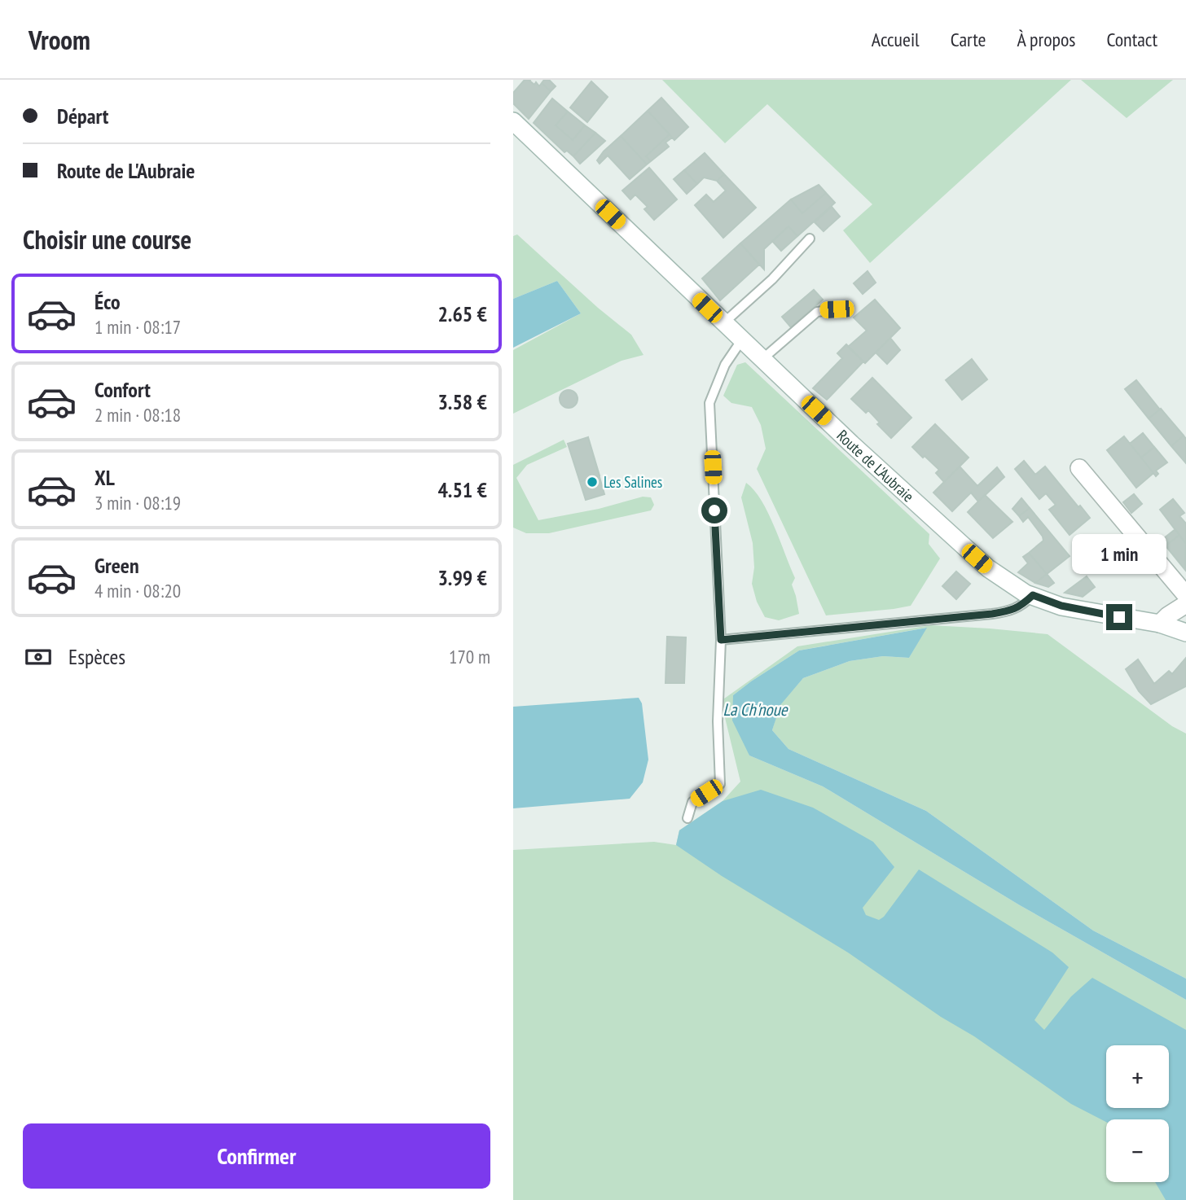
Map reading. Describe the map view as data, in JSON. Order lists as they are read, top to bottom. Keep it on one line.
{"streets":{"street":["Route de L'Aubraie"]},"water":["La Ch'noue"],"places":["Les Salines"],"page":{"header":"Vroom","nav":["Accueil","Carte","À propos","Contact"],"banner":["Départ","Route de L'Aubraie"],"heading":"Choisir une course","list":[{"name":"Éco","note":"1 min · 08:17","value":"2.65 €"},{"name":"Confort","note":"2 min · 08:18","value":"3.58 €"},{"name":"XL","note":"3 min · 08:19","value":"4.51 €"},{"name":"Green","note":"4 min · 08:20","value":"3.99 €"}],"bubble":"1 min","pay":["Espèces","170 m"],"map_buttons":["+","−"],"buttons":"Confirmer"}}
